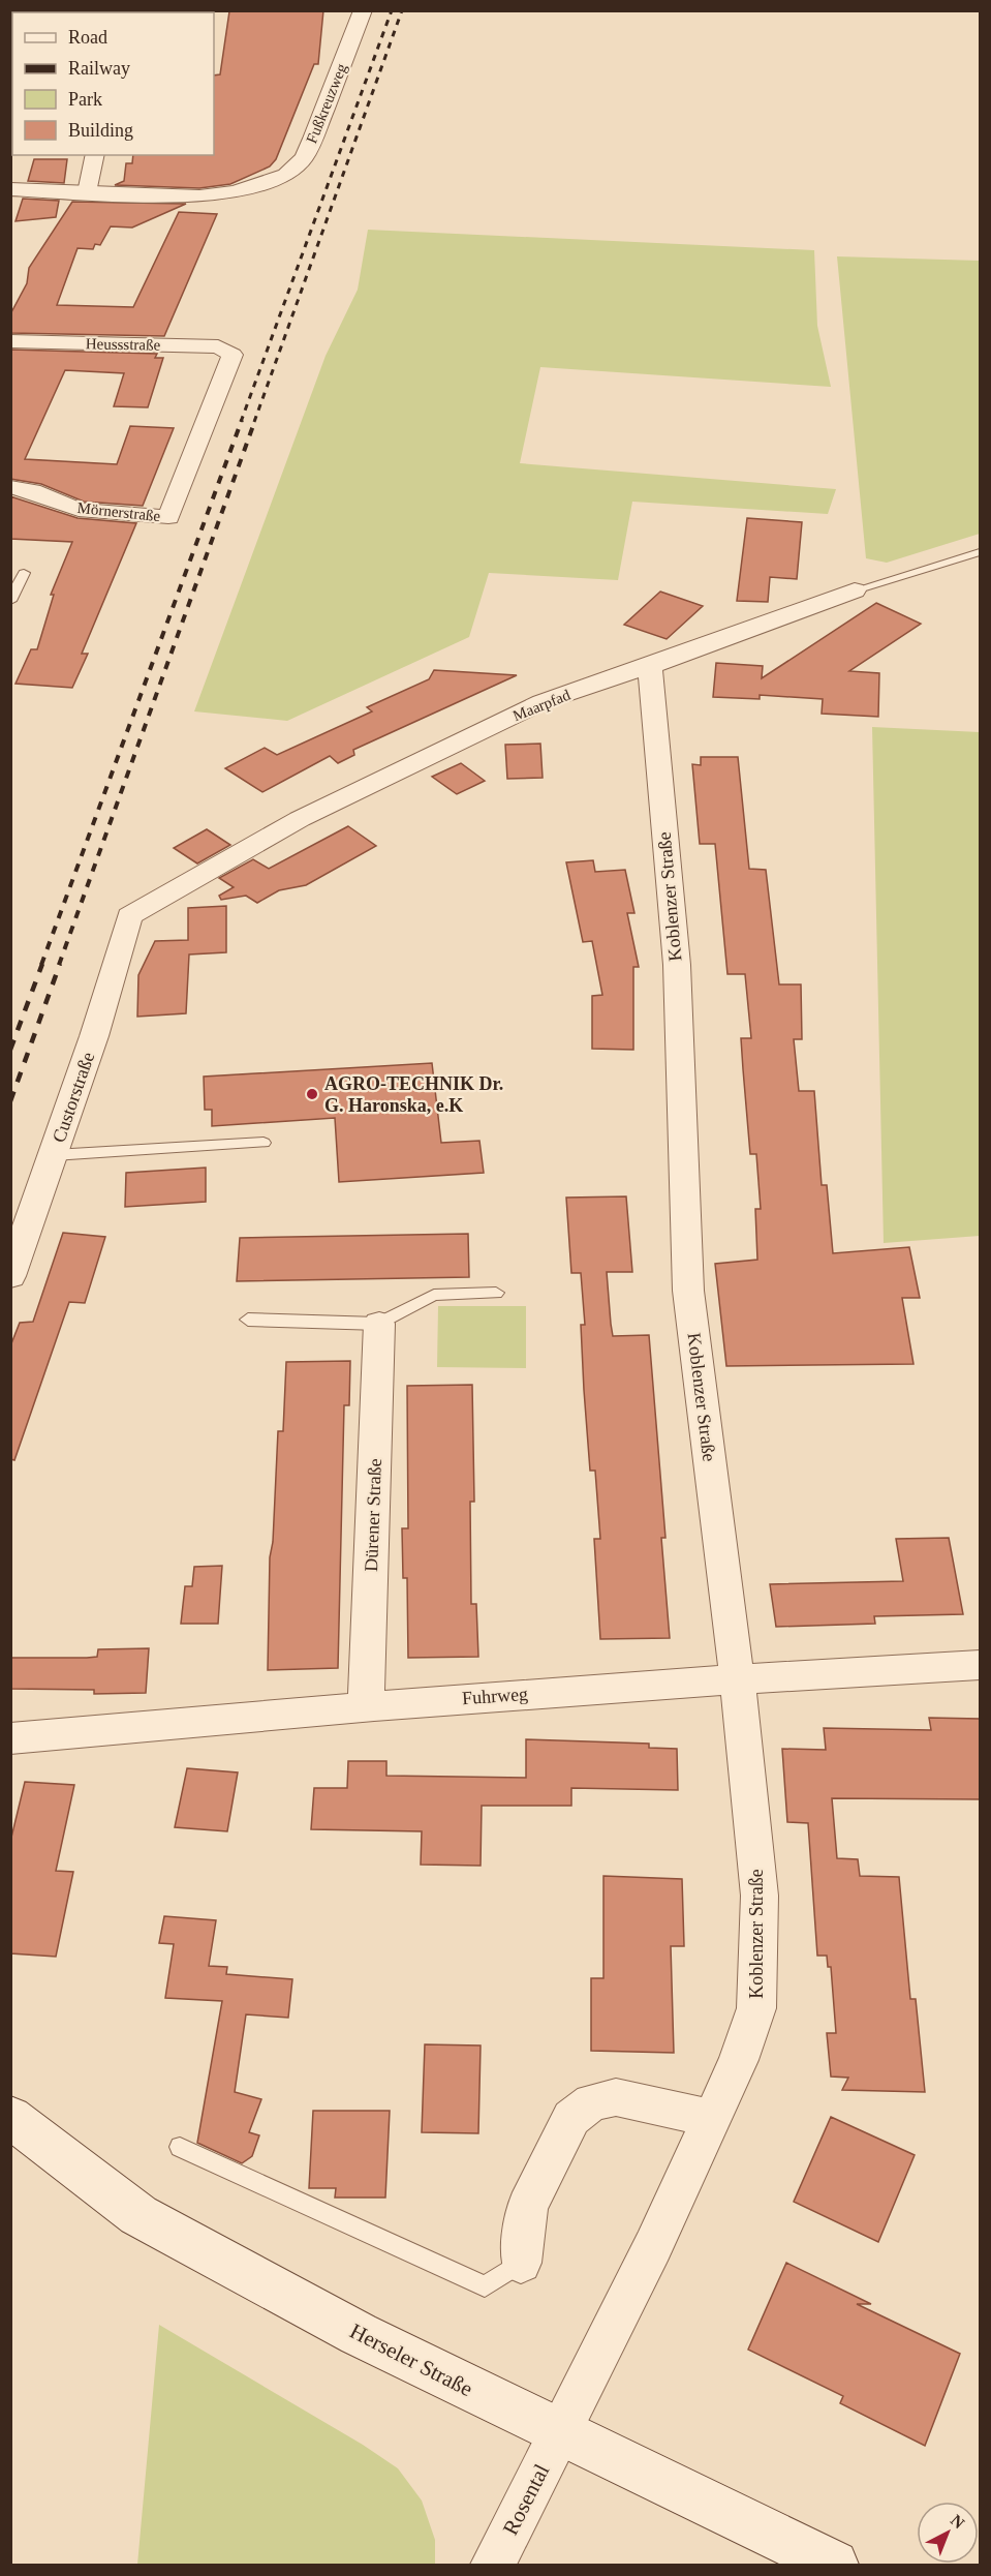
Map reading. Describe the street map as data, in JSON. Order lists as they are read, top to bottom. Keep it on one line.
{"streets":{"street":["Fußkreuzweg","Heussstraße","Mörnerstraße","Maarpfad","Koblenzer Straße","Custorstraße","Dürener Straße","Fuhrweg","Herseler Straße","Rosental"]},"crossings":[["Heussstraße","Mörnerstraße"],["Maarpfad","Koblenzer Straße"],["Maarpfad","Custorstraße"],["Koblenzer Straße","Fuhrweg"],["Koblenzer Straße","Herseler Straße"],["Koblenzer Straße","Rosental"],["Dürener Straße","Fuhrweg"],["Herseler Straße","Rosental"]],"places":["AGRO-TECHNIK Dr. G. Haronska, e.K"],"legend":["Road","Railway","Park","Building"],"north":"top right"}
